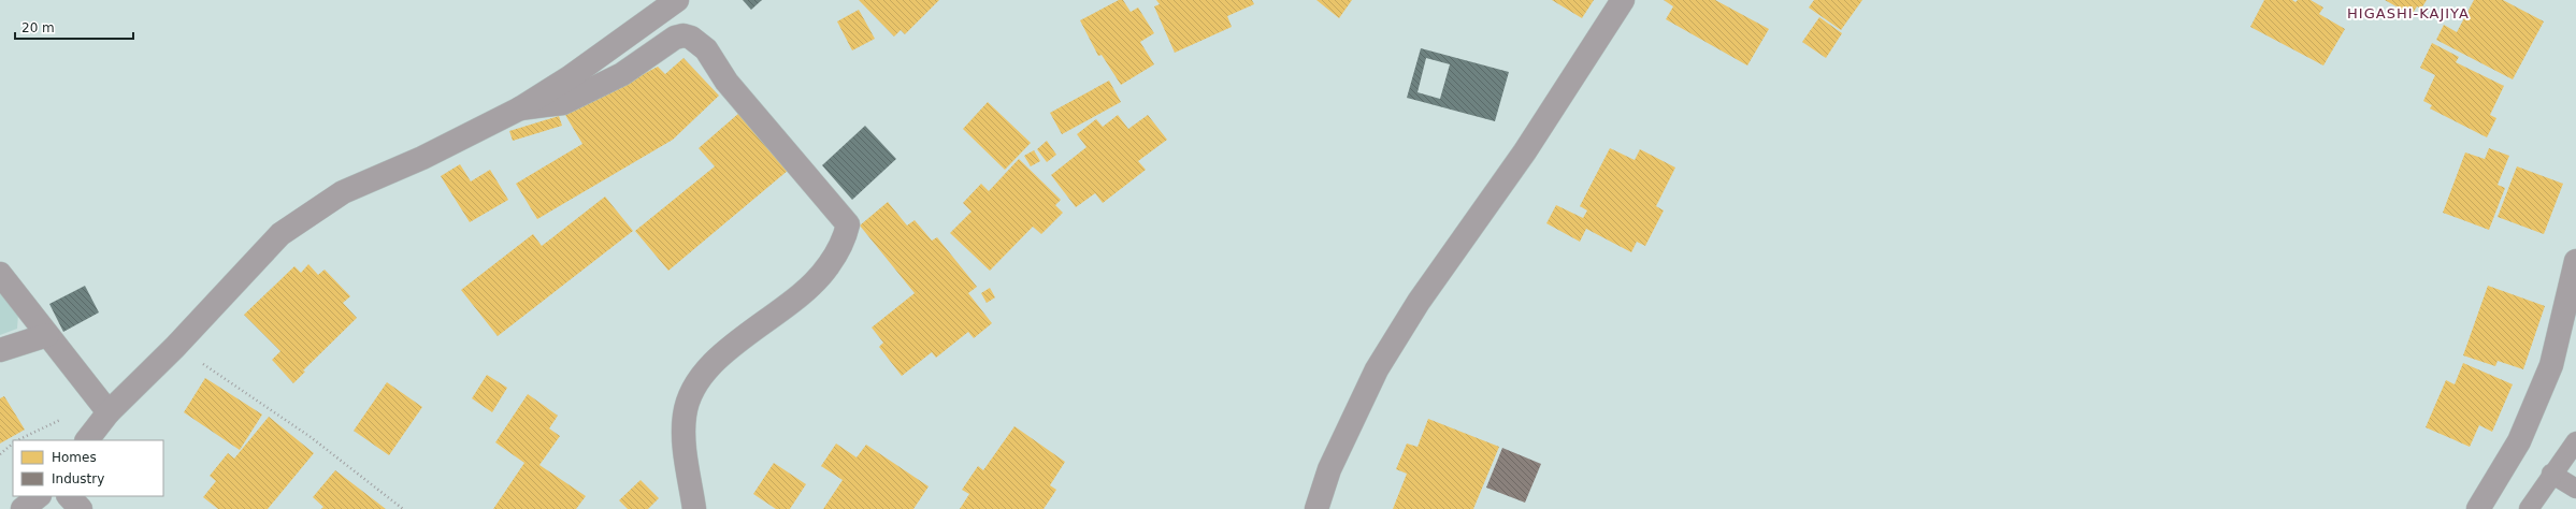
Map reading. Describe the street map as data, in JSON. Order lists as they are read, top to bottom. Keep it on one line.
{"districts":["HIGASHI-KAJIYA"],"legend":["Homes","Industry"],"scale_bar":"20 m"}
